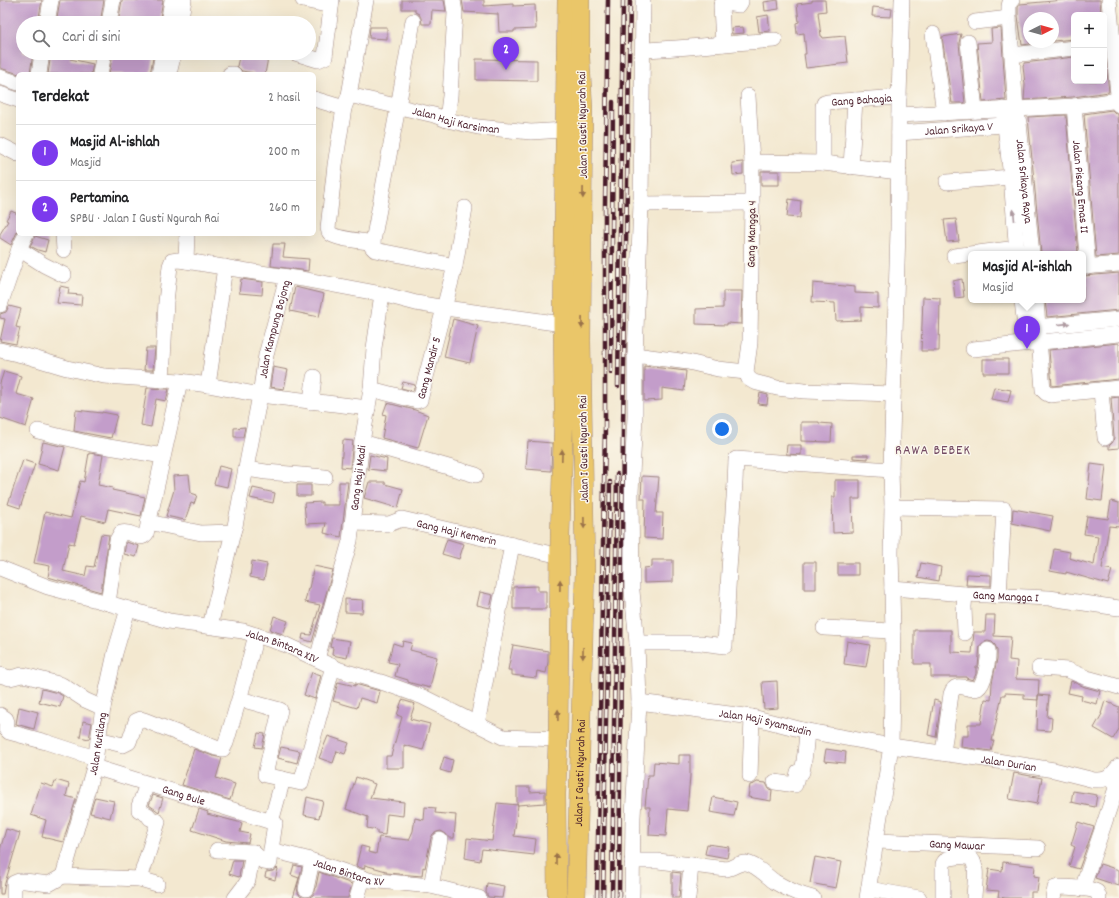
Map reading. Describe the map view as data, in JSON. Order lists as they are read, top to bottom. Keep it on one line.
{"streets":{"main road":["Jalan I Gusti Ngurah Rai"],"street":["Gang Bahagia","Jalan Haji Karsiman","Jalan Srikaya V","Jalan Srikaya Raya","Jalan Pisang Emas II","Gang Mangga 4","Jalan Kampung Bojong","Gang Mandir 5","Gang Haji Madi","Gang Haji Kemerin","Gang Mangga I","Jalan Bintara XIV","Jalan Haji Syamsudin","Jalan Kutilang","Jalan Durian","Gang Bule","Gang Mawar","Jalan Bintara XV"]},"crossings":[["Jalan Haji Karsiman","Jalan I Gusti Ngurah Rai"],["Jalan I Gusti Ngurah Rai","Jalan Kampung Bojong"],["Jalan I Gusti Ngurah Rai","Gang Haji Kemerin"],["Jalan I Gusti Ngurah Rai","Jalan Bintara XIV"],["Jalan Srikaya V","Jalan Srikaya Raya"],["Jalan Kampung Bojong","Gang Mandir 5"],["Jalan Kampung Bojong","Gang Haji Madi"],["Gang Mandir 5","Gang Haji Madi"],["Gang Haji Madi","Gang Haji Kemerin"],["Gang Haji Madi","Jalan Bintara XIV"],["Jalan Bintara XIV","Jalan Kutilang"],["Jalan Haji Syamsudin","Jalan Durian"],["Jalan Kutilang","Gang Bule"]],"districts":["RAWA BEBEK"],"north":"right","page":{"map_buttons":["+","−"],"search":"Cari di sini","pins":["2","1"],"heading":["Terdekat","2 hasil"],"list":[{"mark":"1","name":"Masjid Al-ishlah","note":"Masjid","value":"200 m"},{"mark":"2","name":"Pertamina","note":"SPBU · Jalan I Gusti Ngurah Rai","value":"260 m"}],"popup":["Masjid Al-ishlah","Masjid"]}}
